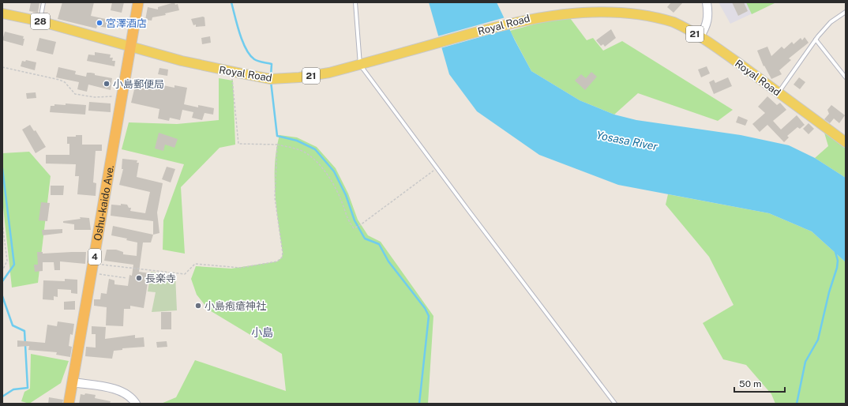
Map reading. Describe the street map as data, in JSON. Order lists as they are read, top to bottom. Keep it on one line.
{"streets":{"highway":["Oshu-kaido Ave.","4"],"main road":["28","Royal Road","21"]},"crossings":[["28","Royal Road"],["28","Oshu-kaido Ave."],["Royal Road","Oshu-kaido Ave."]],"districts":["小島"],"water":["Yosasa River"],"places":["宮澤酒店","小島郵便局","長楽寺","小島疱瘡神社"],"scale_bar":"50 m"}
